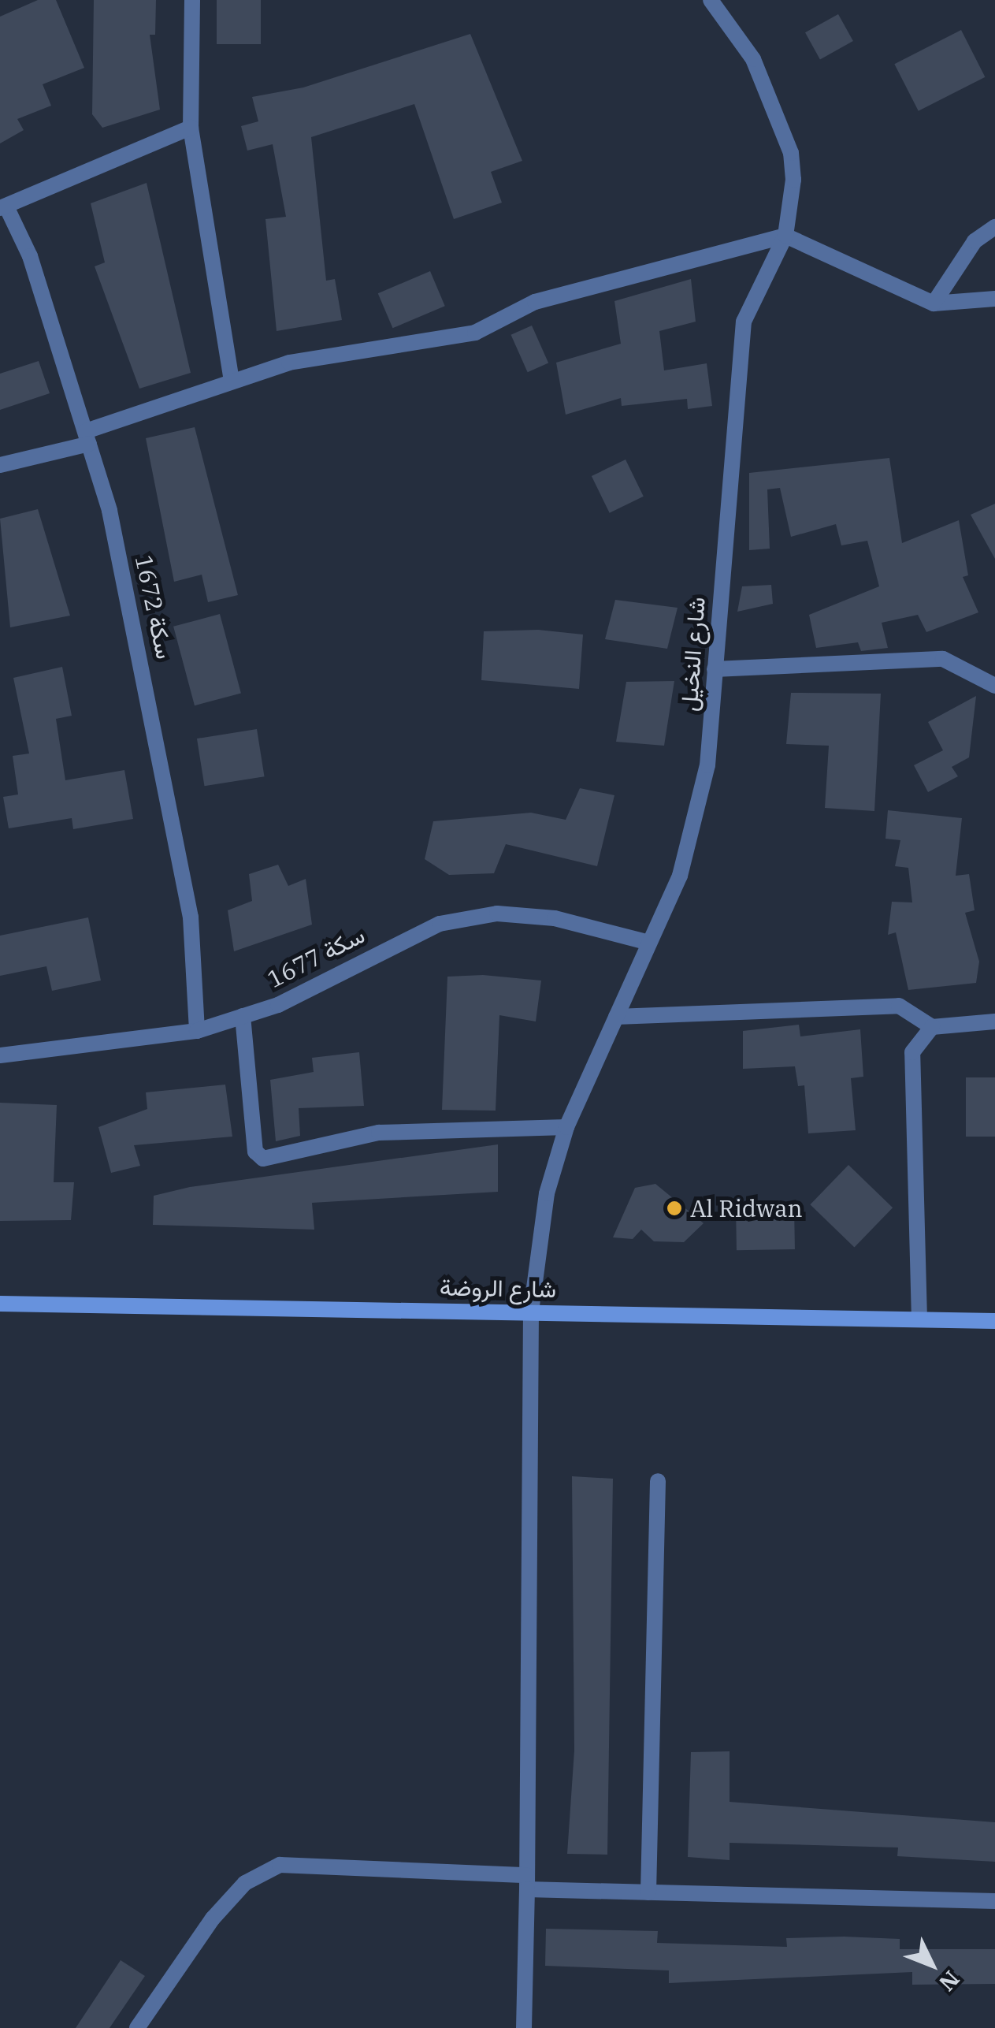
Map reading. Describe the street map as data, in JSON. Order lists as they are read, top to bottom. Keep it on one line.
{"streets":{"main road":["شارع الروضة"],"street":["سكة 1672","شارع النخيل","سكة 1677"]},"crossings":[["سكة 1672","سكة 1677"],["شارع النخيل","سكة 1677"],["شارع النخيل","شارع الروضة"]],"places":["Al Ridwan"],"north":"bottom right"}
